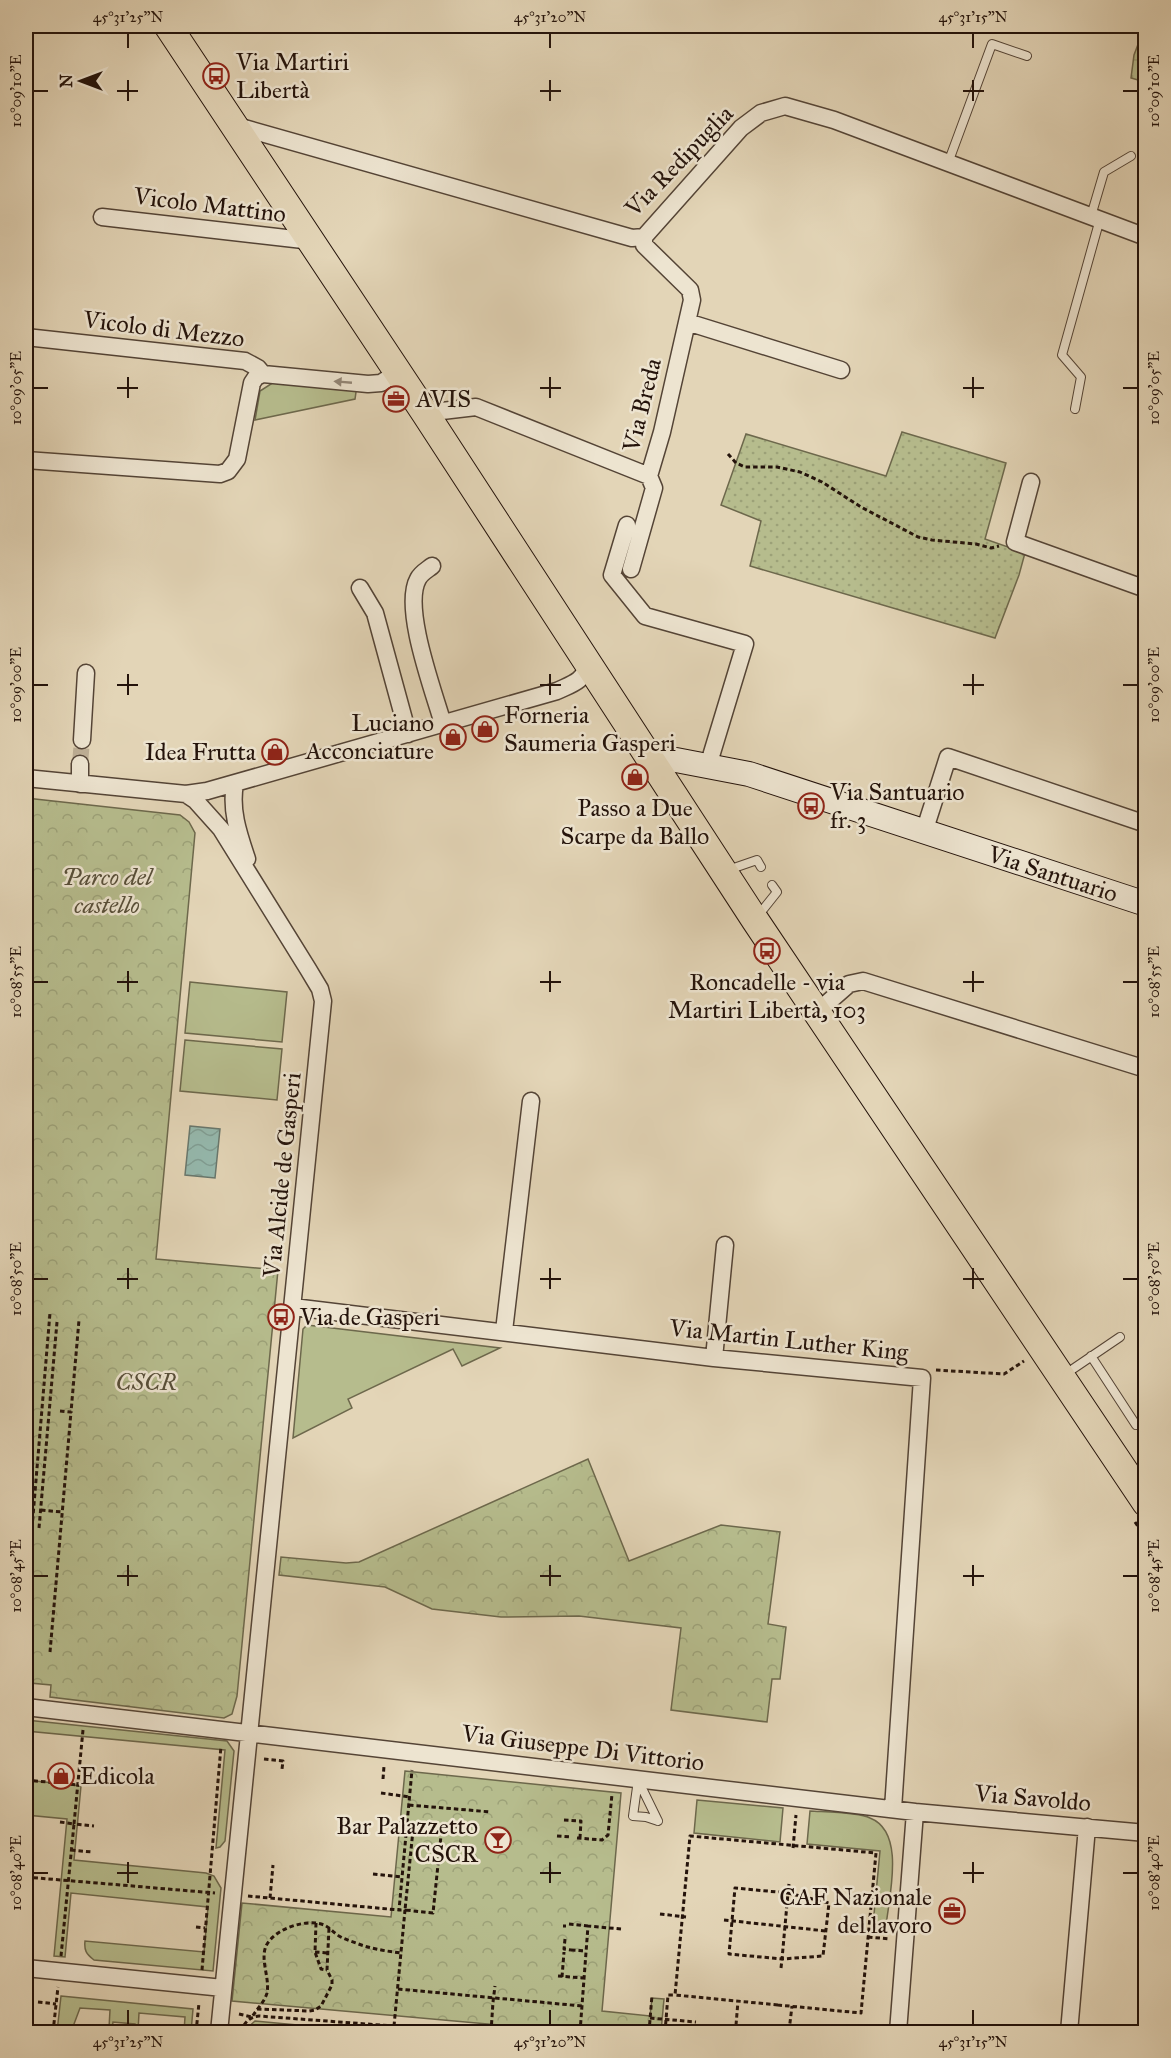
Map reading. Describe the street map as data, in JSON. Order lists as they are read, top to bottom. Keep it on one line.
{"streets":{"street":["Via Redipuglia","Vicolo Mattino","Vicolo di Mezzo","Via Breda","Via Santuario","Via Alcide de Gasperi","Via Martin Luther King","Via Giuseppe Di Vittorio","Via Savoldo"]},"crossings":[["Via Redipuglia","Via Breda"],["Via Alcide de Gasperi","Via Martin Luther King"],["Via Alcide de Gasperi","Via Giuseppe Di Vittorio"],["Via Martin Luther King","Via Giuseppe Di Vittorio"],["Via Giuseppe Di Vittorio","Via Savoldo"]],"one_way":["Vicolo di Mezzo"],"parks":["Parco del castello","CSCR"],"places":{"bus stop":["Via Martiri Libertà","Via Santuario fr. 3","Roncadelle - via Martiri Libertà, 103","Via de Gasperi"],"office":["AVIS","CAF Nazionale del lavoro"],"shop":["Forneria Saumeria Gasperi","Luciano Acconciature","Idea Frutta","Passo a Due Scarpe da Ballo","Edicola"],"bar":["Bar Palazzetto CSCR"]},"north":"left","coordinates":["45°31'25\"N","45°31'20\"N","45°31'15\"N","10°09'10\"E","10°09'05\"E","10°09'00\"E","10°08'55\"E","10°08'50\"E","10°08'45\"E","10°08'40\"E"]}
